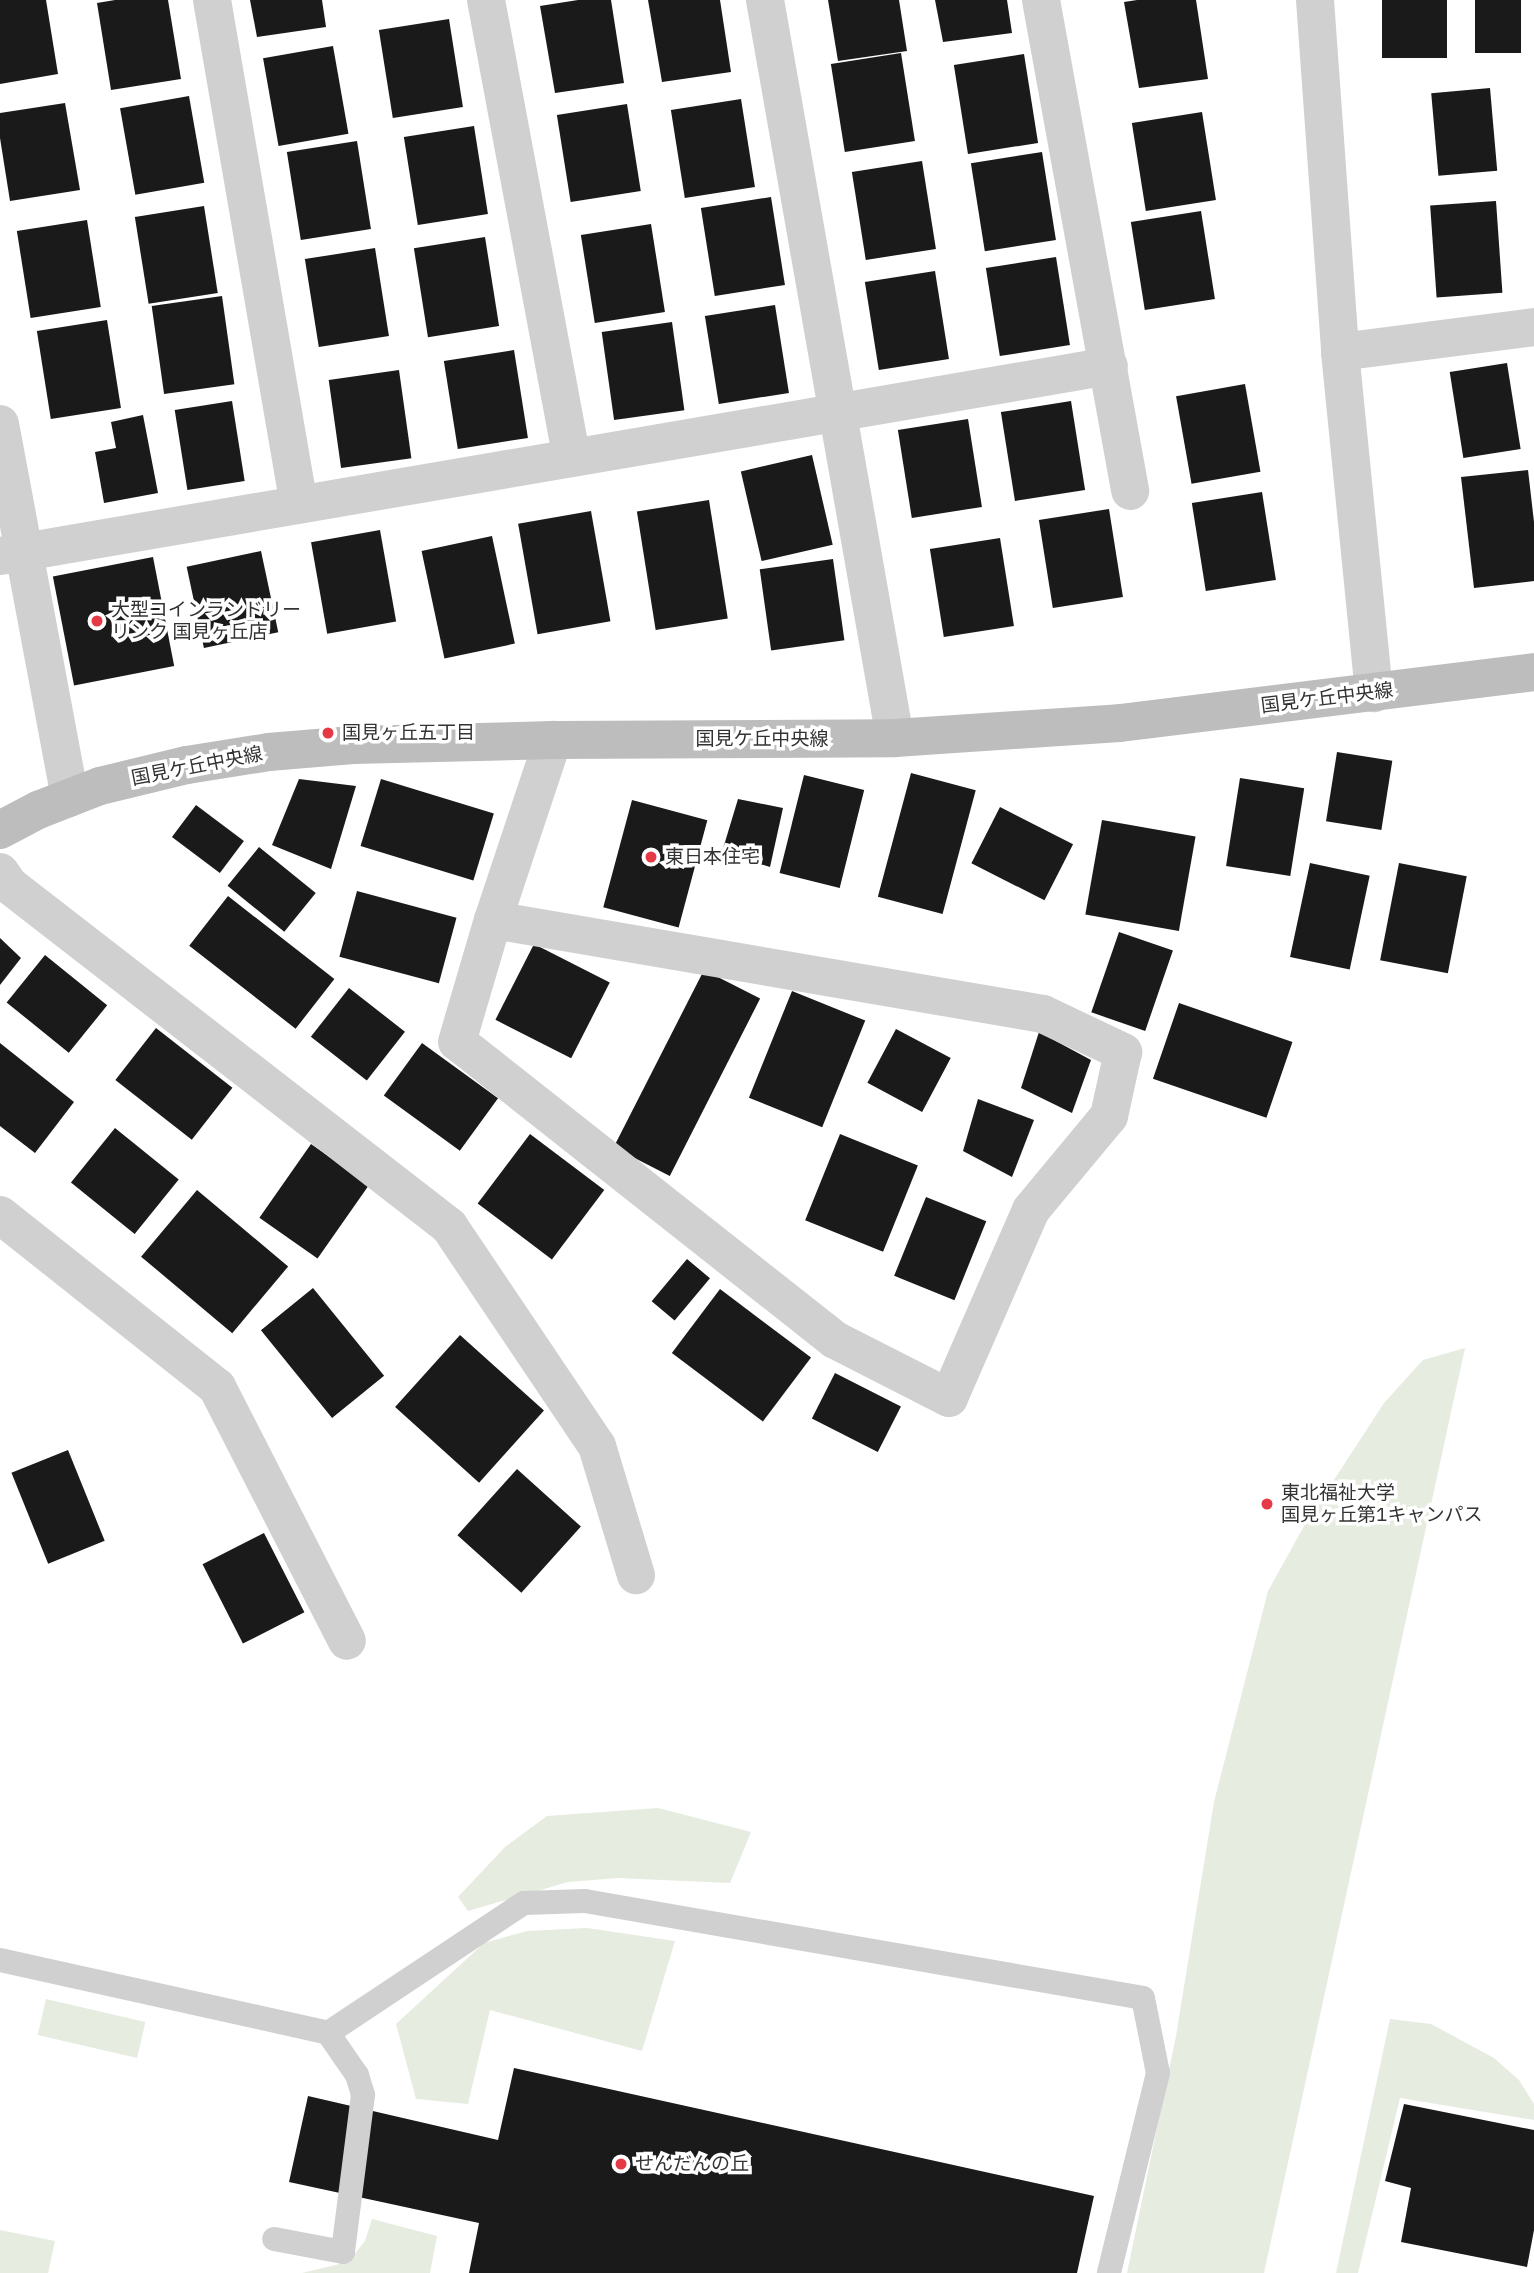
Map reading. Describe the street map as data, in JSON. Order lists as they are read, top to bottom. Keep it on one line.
{"streets":{"street":["国見ケ丘中央線"]},"places":["大型コインランドリー リンク 国見ヶ丘店","国見ヶ丘五丁目","東日本住宅","東北福祉大学 国見ヶ丘第1キャンパス","せんだんの丘"]}
